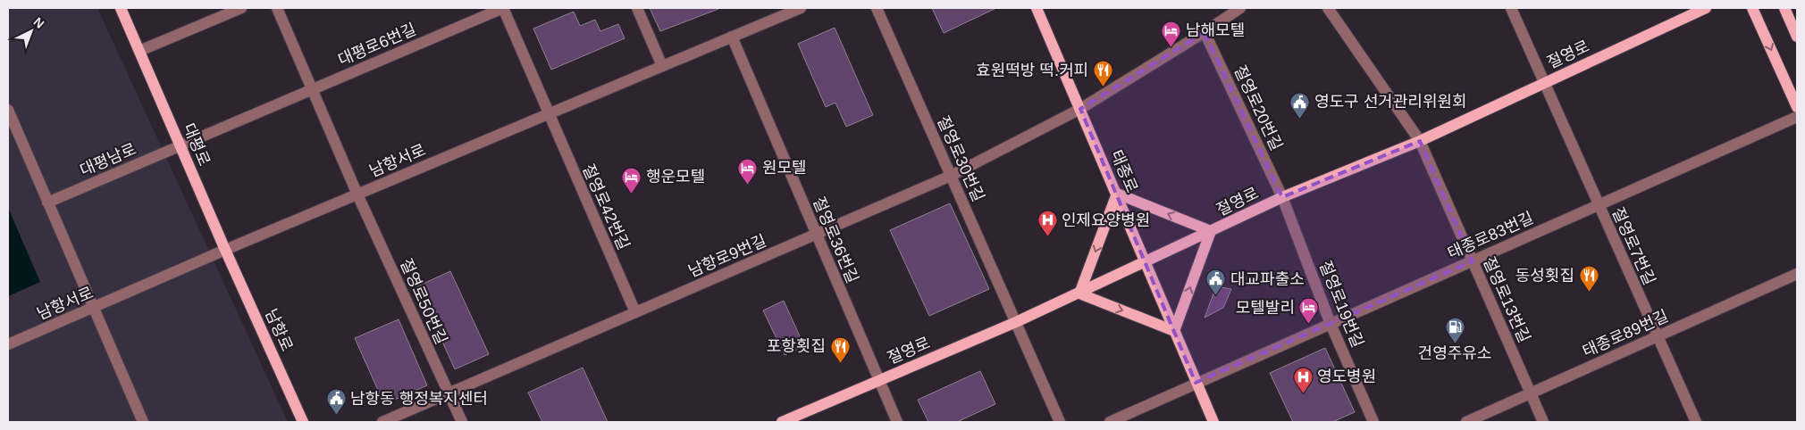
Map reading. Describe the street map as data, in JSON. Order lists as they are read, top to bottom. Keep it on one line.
{"streets":{"main road":["절영로","대평로","태종로","남항로"],"street":["대평로6번길","절영로20번길","절영로30번길","대평남로","남항서로","절영로42번길","태종로83번길","절영로36번길","절영로7번길","남항로9번길","절영로13번길","절영로50번길","절영로19번길","태종로89번길"]},"crossings":[["대평로6번길","대평로"],["대평로6번길","대평남로"],["대평로6번길","절영로42번길"],["절영로","절영로20번길"],["절영로","절영로30번길"],["절영로","태종로"],["절영로","절영로36번길"],["절영로","절영로7번길"],["절영로","절영로13번길"],["절영로","절영로19번길"],["절영로20번길","남항로9번길"],["절영로20번길","절영로19번길"],["대평로","대평남로"],["대평로","남항서로"],["대평로","남항로"],["절영로30번길","남항로9번길"],["남항서로","절영로42번길"],["남항서로","절영로36번길"],["남항서로","절영로50번길"],["남항서로","남항로"],["태종로","태종로83번길"],["태종로","남항로9번길"],["절영로42번길","남항로9번길"],["태종로83번길","절영로7번길"],["태종로83번길","절영로13번길"],["태종로83번길","절영로19번길"],["절영로36번길","남항로9번길"],["절영로7번길","태종로89번길"],["남항로9번길","절영로50번길"],["절영로13번길","태종로89번길"]],"places":{"hotel":["남해모텔","원모텔","행운모텔","모텔발리"],"restaurant":["효원떡방 떡.커피","동성횟집","포항횟집"],"public building":["영도구 선거관리위원회","대교파출소","남항동 행정복지센터"],"hospital":["인제요양병원","영도병원"],"fuel station":["건영주유소"]},"north":"top right"}
